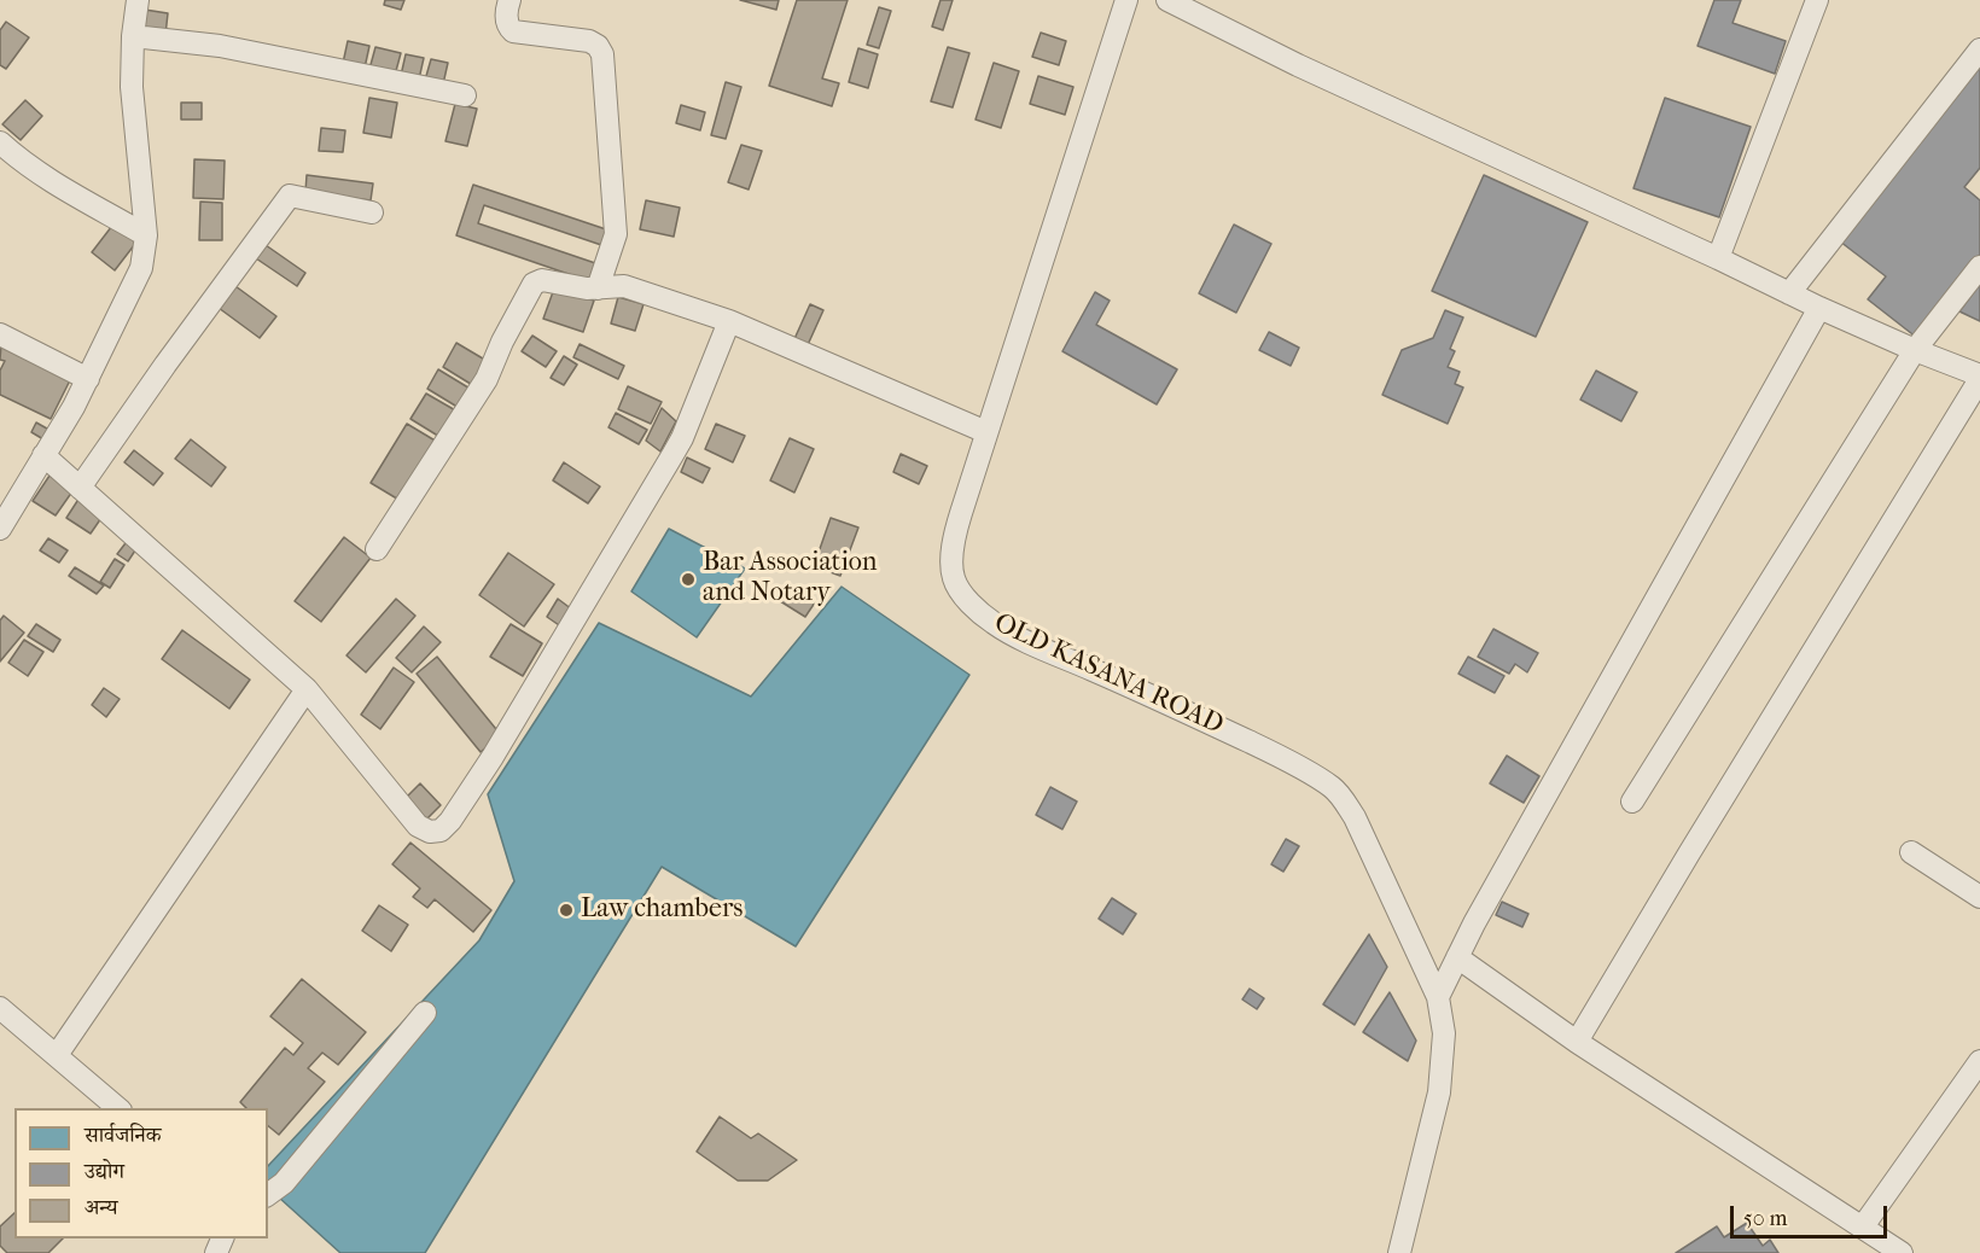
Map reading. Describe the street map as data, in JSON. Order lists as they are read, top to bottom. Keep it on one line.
{"streets":{"street":["OLD KASANA ROAD"]},"places":["Bar Association and Notary","Law chambers"],"legend":["सार्वजनिक","उद्योग","अन्य"],"scale_bar":"50 m"}
